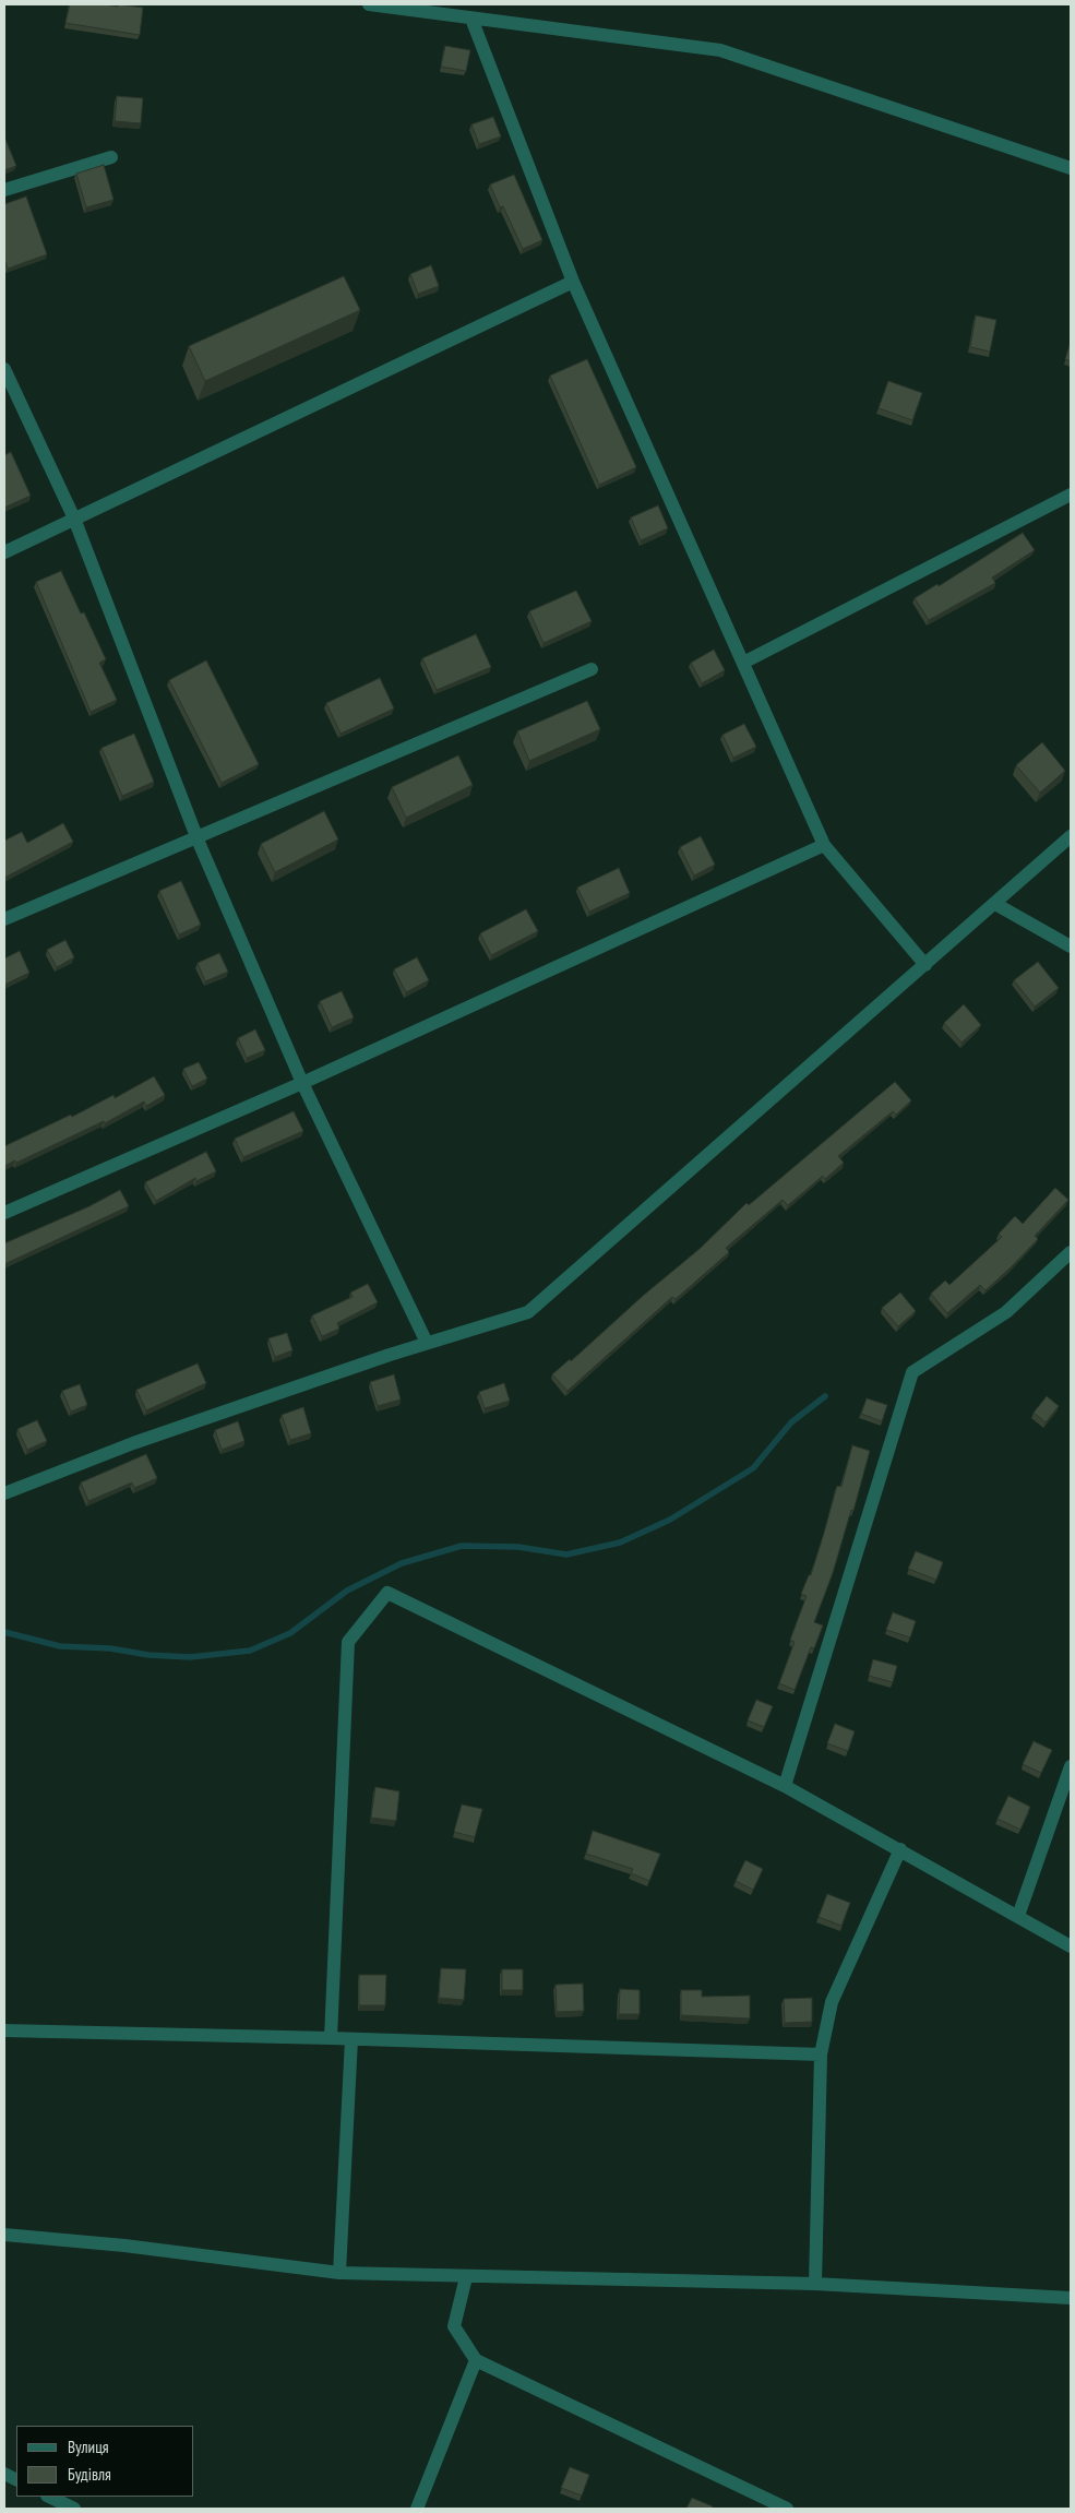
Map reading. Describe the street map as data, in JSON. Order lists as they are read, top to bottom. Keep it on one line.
{"legend":["Вулиця","Будівля"]}
